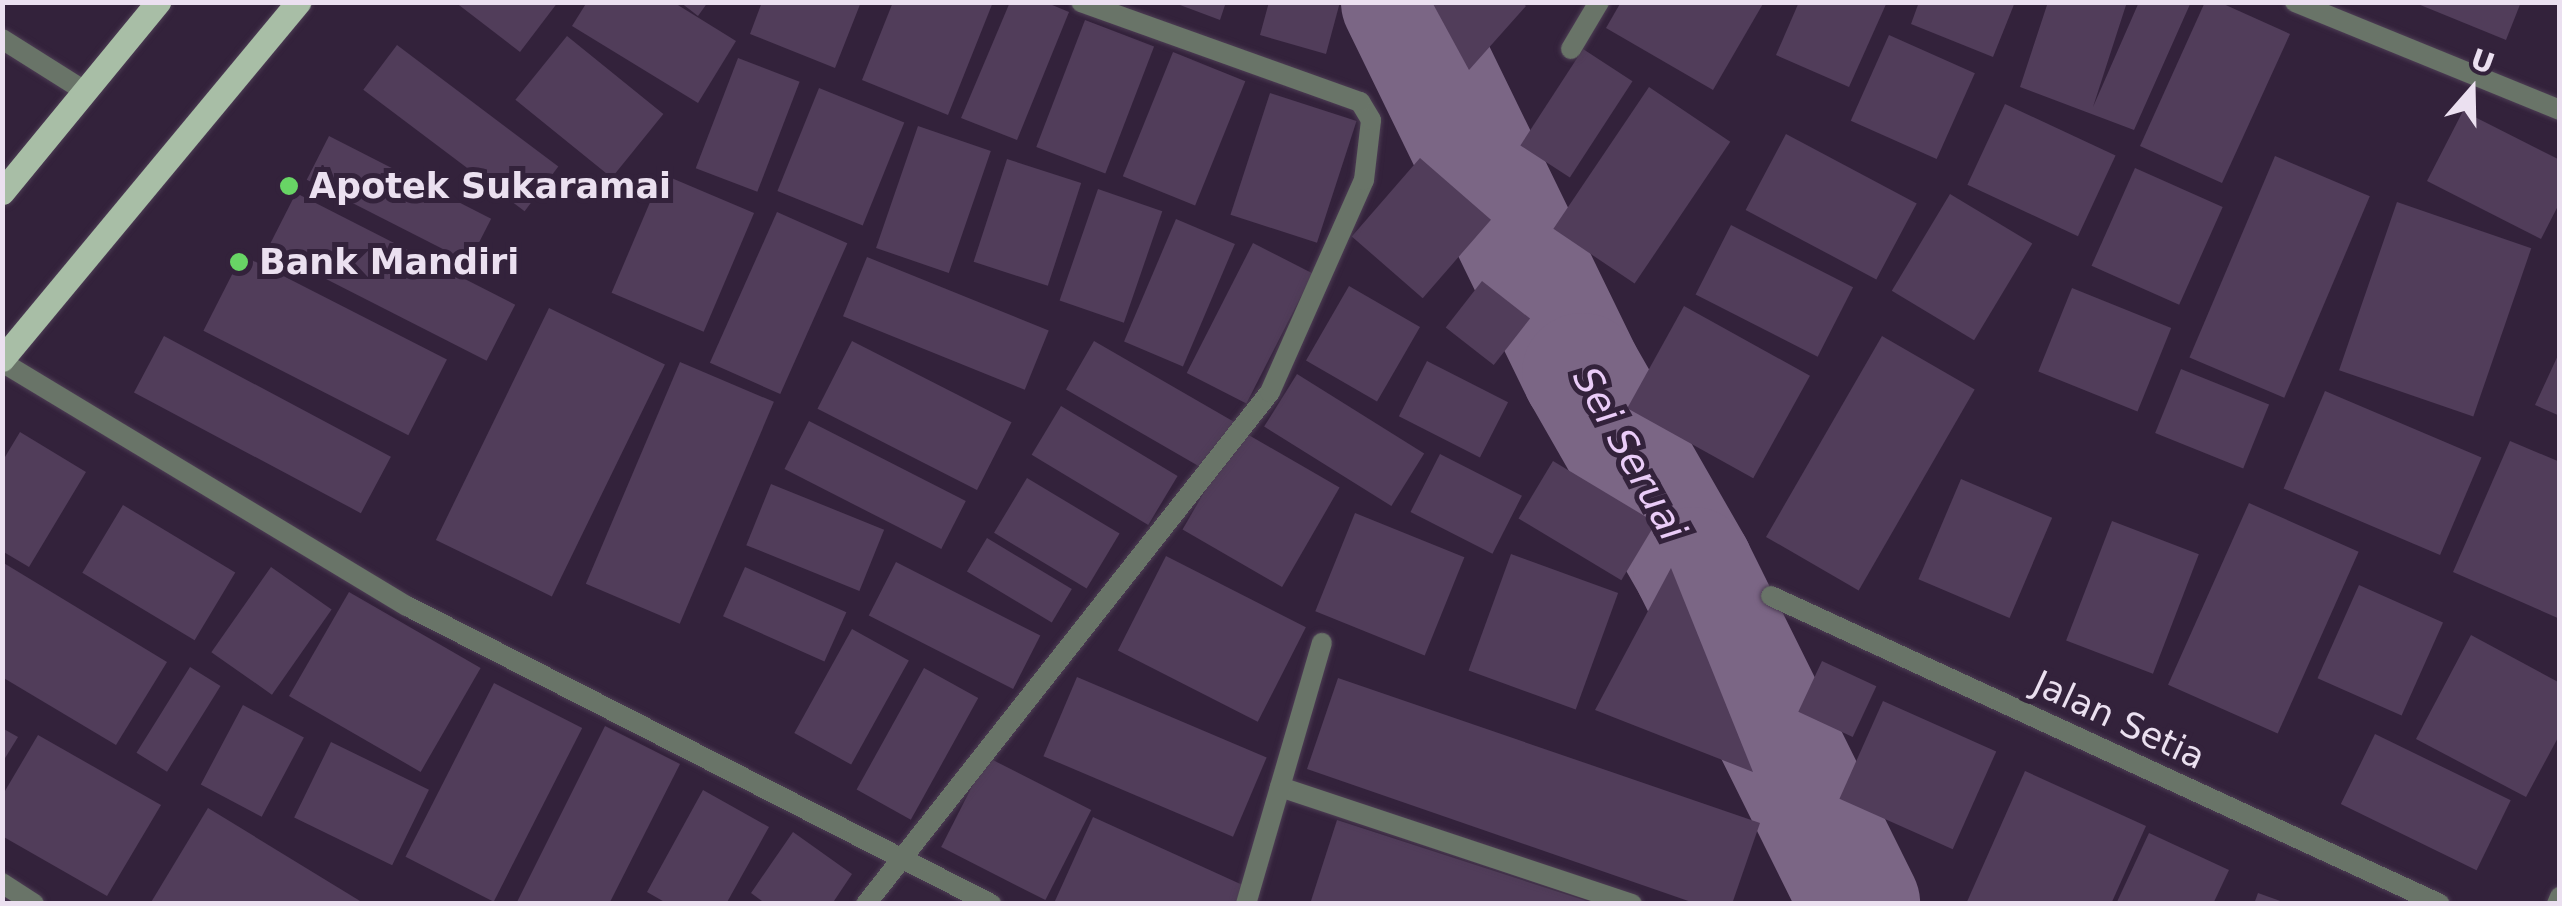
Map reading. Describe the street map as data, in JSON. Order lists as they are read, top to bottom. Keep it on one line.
{"streets":{"street":["Jalan Setia"]},"water":["Sei Seruai"],"places":["Apotek Sukaramai","Bank Mandiri"],"north":"top"}
